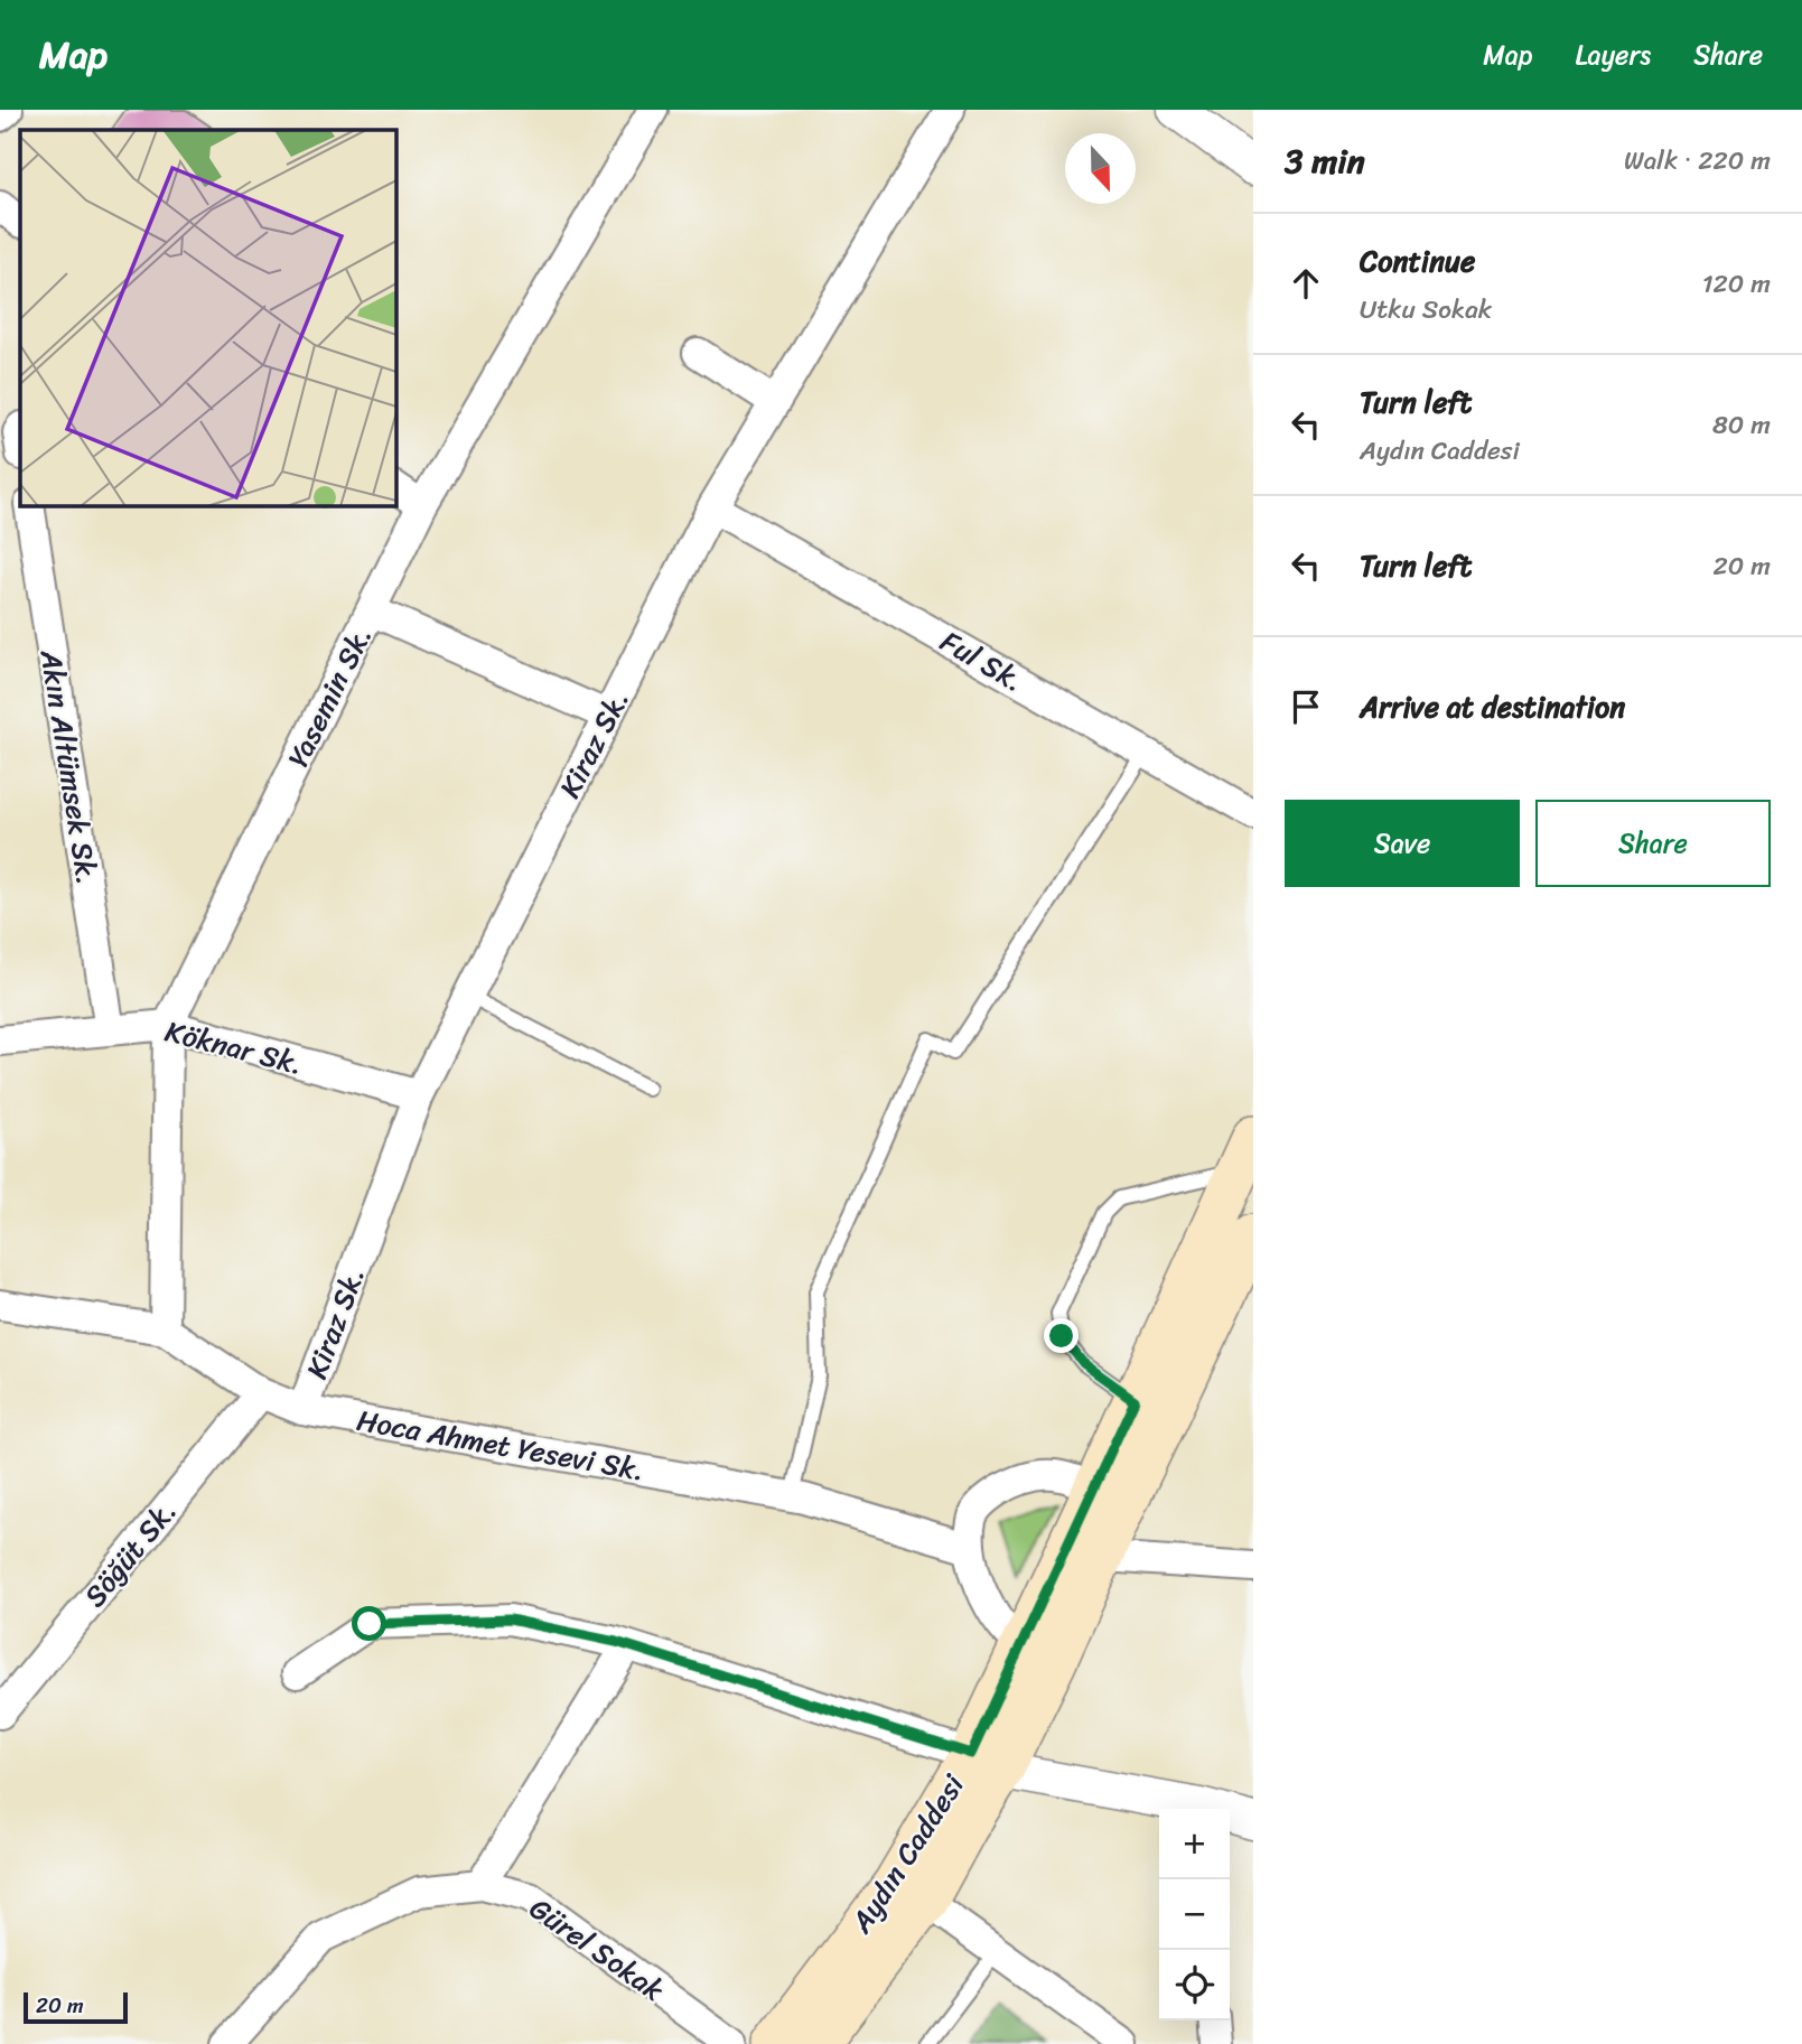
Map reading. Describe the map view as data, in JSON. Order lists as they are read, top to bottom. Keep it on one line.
{"streets":{"main road":["Aydın Caddesi"],"street":["Ful Sk.","Yasemin Sk.","Kiraz Sk.","Akın Altümsek Sk.","Köknar Sk.","Hoca Ahmet Yesevi Sk.","Söğüt Sk.","Gürel Sokak"]},"crossings":[["Ful Sk.","Kiraz Sk."],["Yasemin Sk.","Köknar Sk."],["Yasemin Sk.","Hoca Ahmet Yesevi Sk."],["Kiraz Sk.","Köknar Sk."],["Kiraz Sk.","Hoca Ahmet Yesevi Sk."],["Akın Altümsek Sk.","Köknar Sk."],["Hoca Ahmet Yesevi Sk.","Söğüt Sk."]],"scale_bar":"20 m","north":"bottom","page":{"header":"Map","nav":["Map","Layers","Share"],"heading":["3 min","Walk · 220 m"],"list":[["Continue","Utku Sokak","120 m"],["Turn left","Aydın Caddesi","80 m"],["Turn left","20 m"],"Arrive at destination"],"buttons":["Save","Share"],"map_buttons":["+","−"],"scale":"20 m"}}
